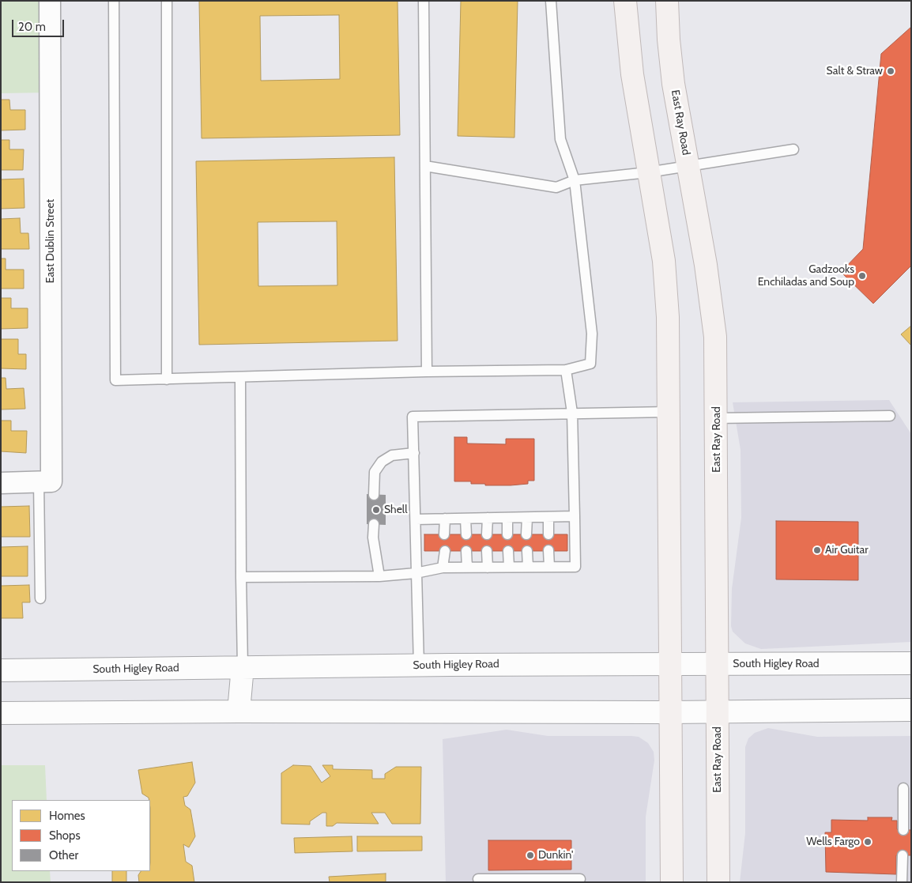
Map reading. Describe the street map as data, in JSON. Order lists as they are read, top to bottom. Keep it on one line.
{"streets":{"main road":["East Ray Road","South Higley Road"],"street":["East Dublin Street"]},"crossings":[["East Ray Road","South Higley Road"]],"places":["Salt & Straw","Gadzooks Enchiladas and Soup","Shell","Air Guitar","Wells Fargo","Dunkin'"],"legend":["Homes","Shops","Other"],"scale_bar":"20 m"}
